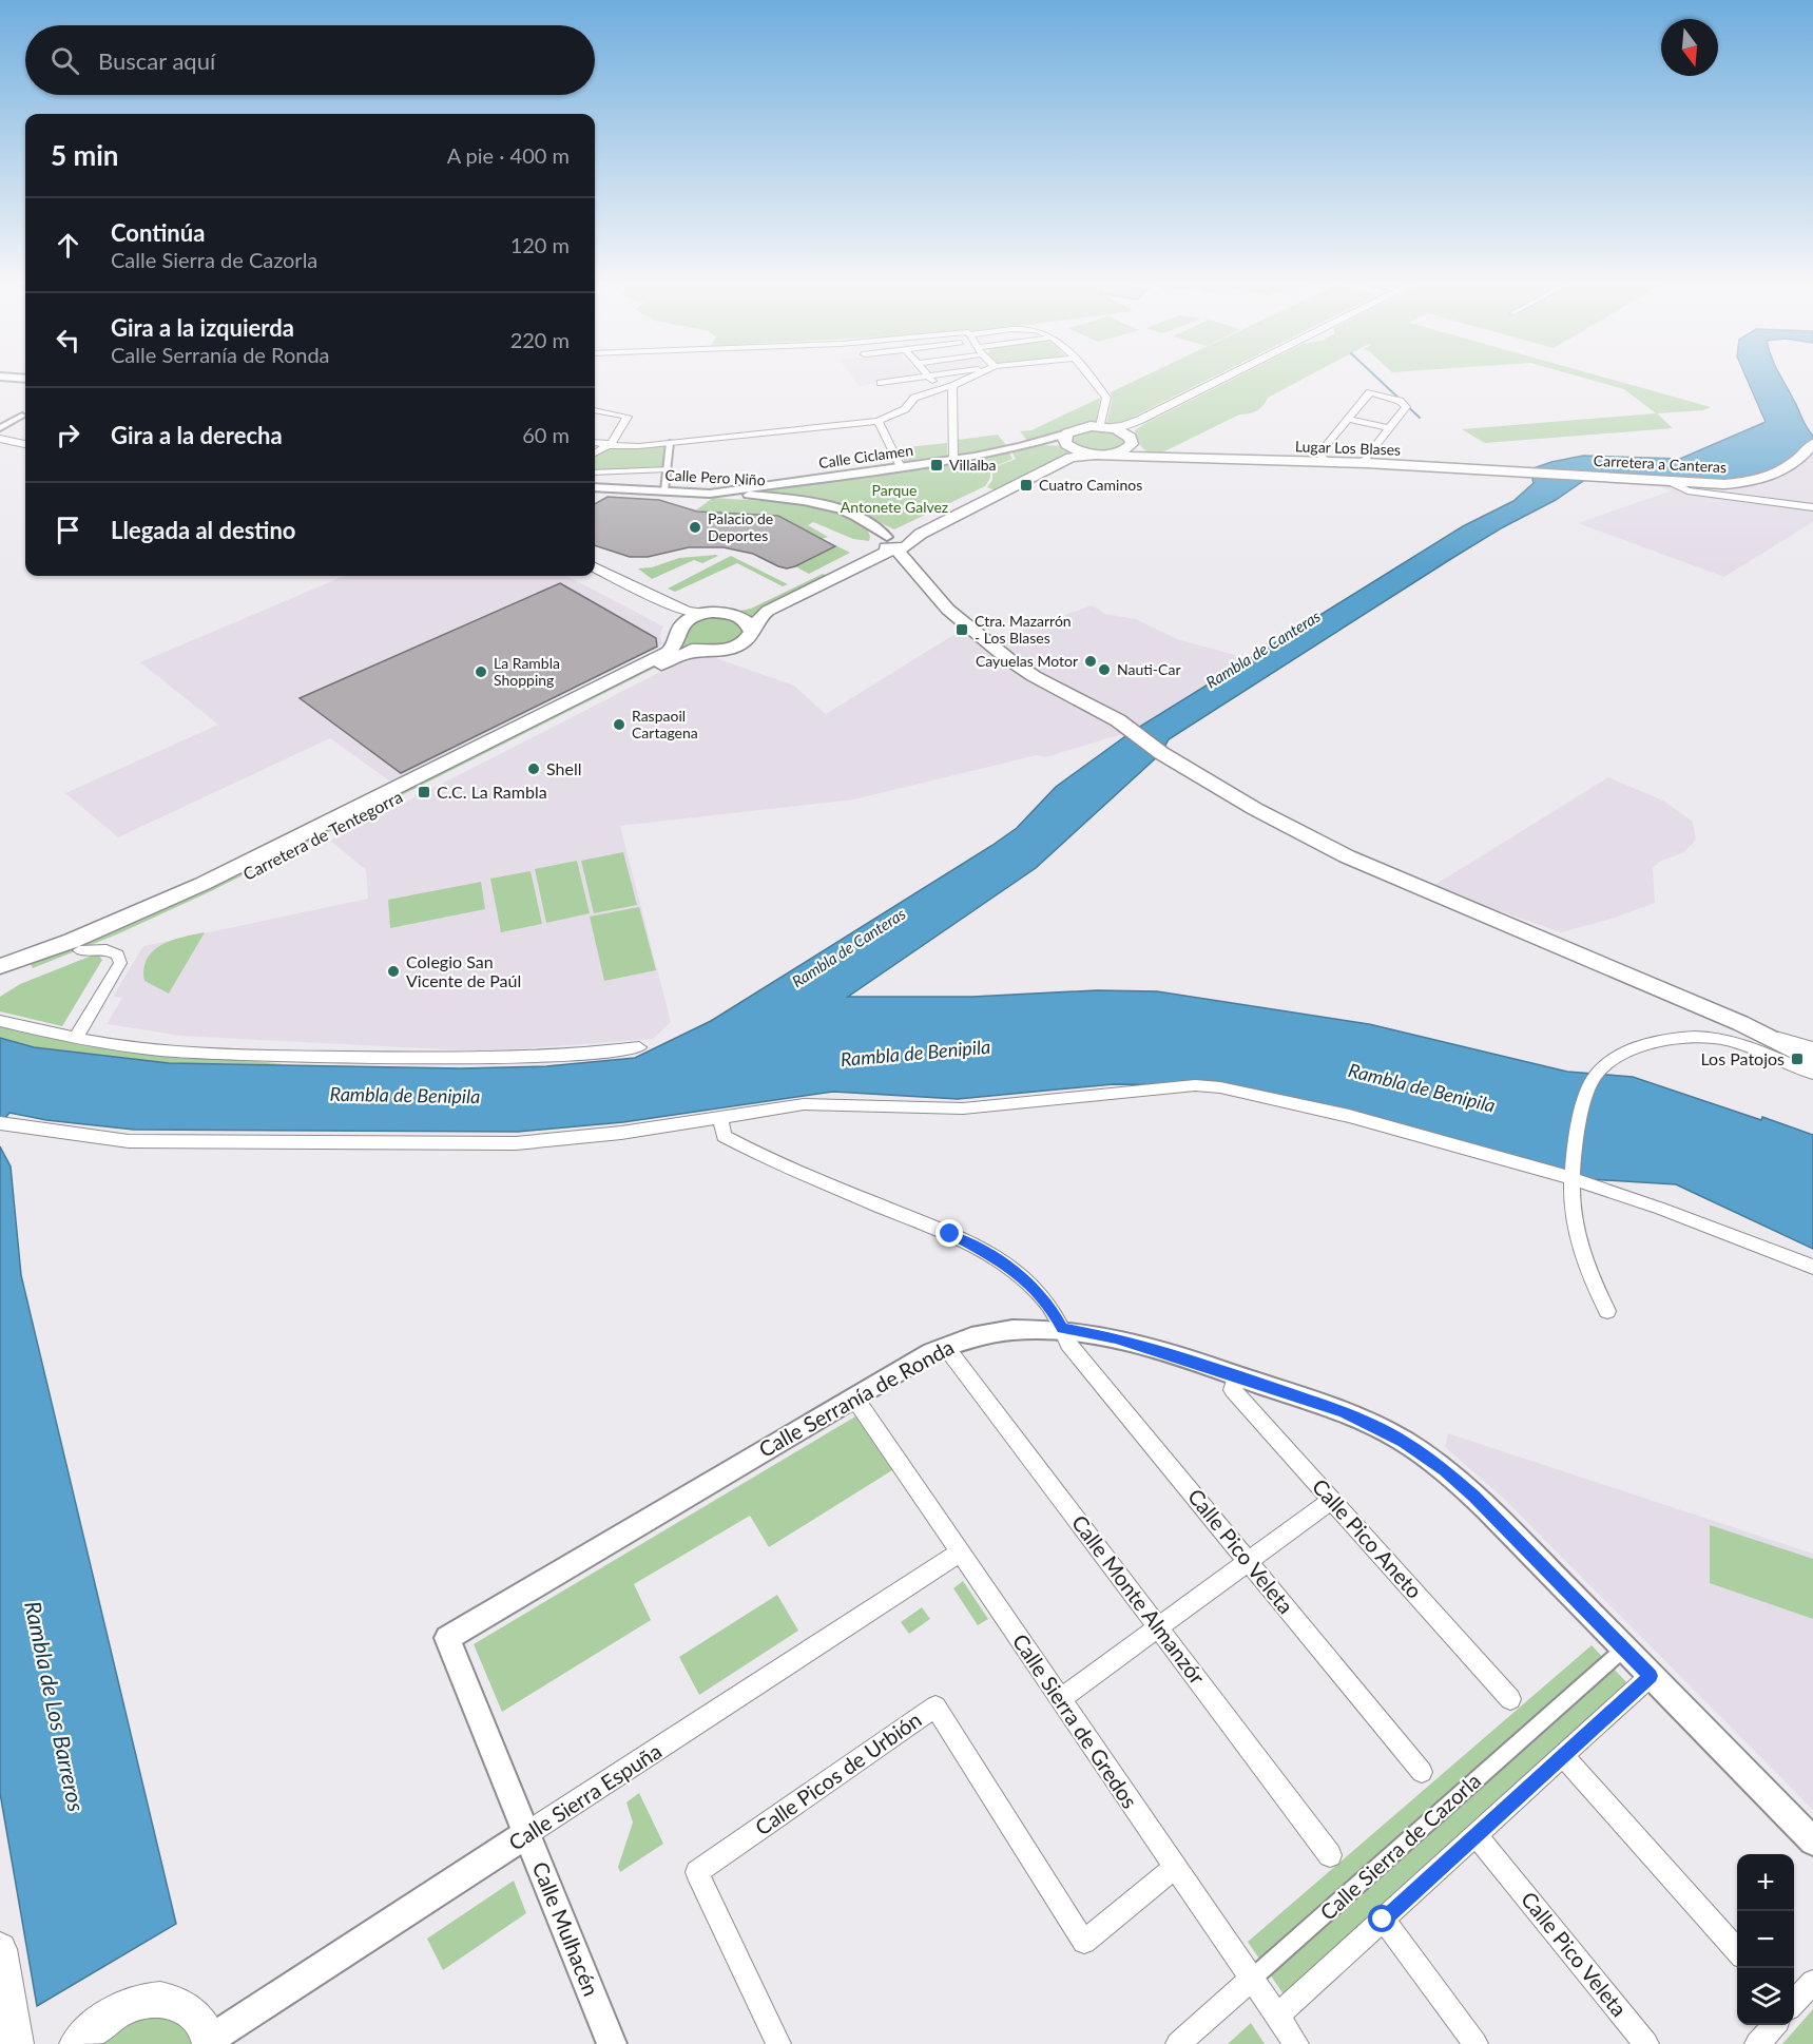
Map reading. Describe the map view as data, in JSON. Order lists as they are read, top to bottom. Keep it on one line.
{"streets":{"main road":["Lugar Los Blases","Carretera a Canteras","Carretera de Tentegorra"],"street":["Calle Ciclamen","Calle Pero Niño","Calle Serranía de Ronda","Calle Pico Aneto","Calle Pico Veleta","Calle Monte Almanzór","Calle Sierra de Gredos","Calle Picos de Urbión","Calle Sierra Espuña","Calle Sierra de Cazorla","Calle Mulhacén"]},"crossings":[["Lugar Los Blases","Carretera a Canteras"],["Calle Ciclamen","Calle Pero Niño"],["Calle Serranía de Ronda","Calle Pico Aneto"],["Calle Serranía de Ronda","Calle Pico Veleta"],["Calle Serranía de Ronda","Calle Monte Almanzór"],["Calle Serranía de Ronda","Calle Sierra de Gredos"],["Calle Serranía de Ronda","Calle Sierra de Cazorla"],["Calle Serranía de Ronda","Calle Mulhacén"],["Calle Sierra de Gredos","Calle Picos de Urbión"],["Calle Sierra de Gredos","Calle Sierra Espuña"],["Calle Sierra de Gredos","Calle Sierra de Cazorla"],["Calle Sierra Espuña","Calle Mulhacén"]],"water":["Rambla de Canteras","Rambla de Benipila","Rambla de Los Barreros"],"parks":["Parque Antonete Galvez"],"places":{"transit":["Villalba","Cuatro Caminos","Ctra. Mazarrón - Los Blases","C.C. La Rambla","Los Patojos"],"other":["Palacio de Deportes","Cayuelas Motor","Nauti-Car","La Rambla Shopping","Raspaoil Cartagena","Shell","Colegio San Vicente de Paúl"]},"north":"bottom","page":{"search":"Buscar aquí","heading":["5 min","A pie · 400 m"],"list":[["Continúa","Calle Sierra de Cazorla","120 m"],["Gira a la izquierda","Calle Serranía de Ronda","220 m"],["Gira a la derecha","60 m"],"Llegada al destino"],"map_buttons":["+","−"]}}
